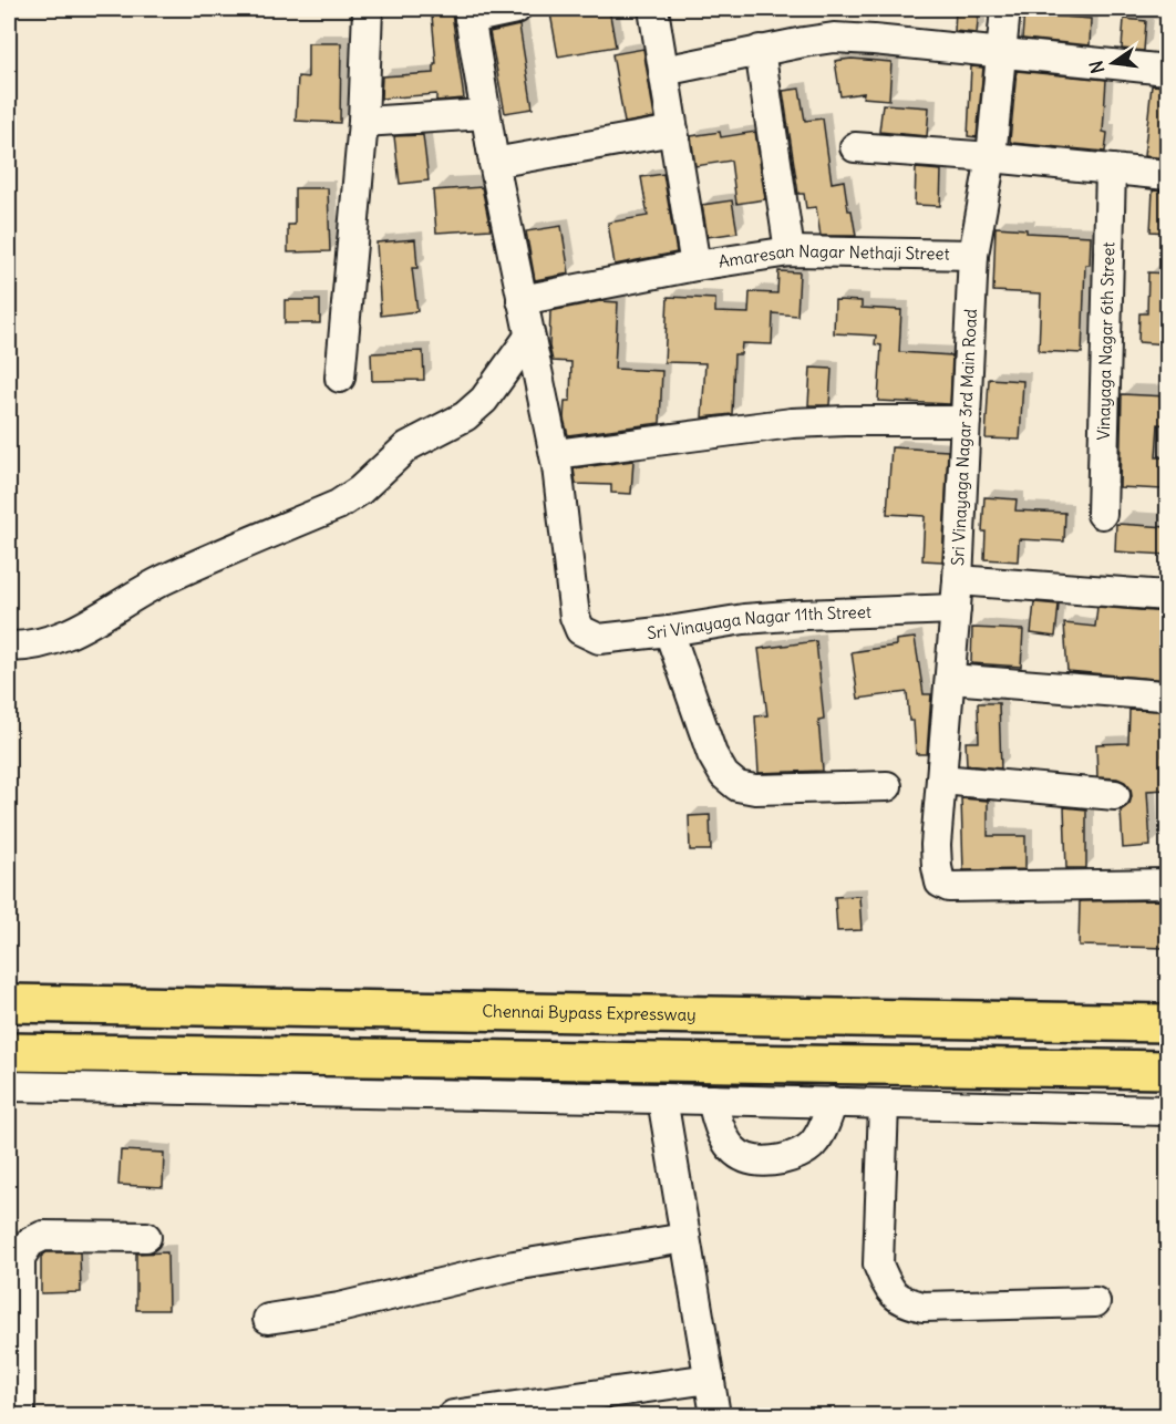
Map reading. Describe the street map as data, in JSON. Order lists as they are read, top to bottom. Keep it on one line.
{"streets":{"highway":["Chennai Bypass Expressway"],"street":["Amaresan Nagar Nethaji Street","Vinayaga Nagar 6th Street","Sri Vinayaga Nagar 3rd Main Road","Sri Vinayaga Nagar 11th Street"]},"crossings":[["Amaresan Nagar Nethaji Street","Sri Vinayaga Nagar 3rd Main Road"],["Sri Vinayaga Nagar 3rd Main Road","Sri Vinayaga Nagar 11th Street"]],"north":"left"}
